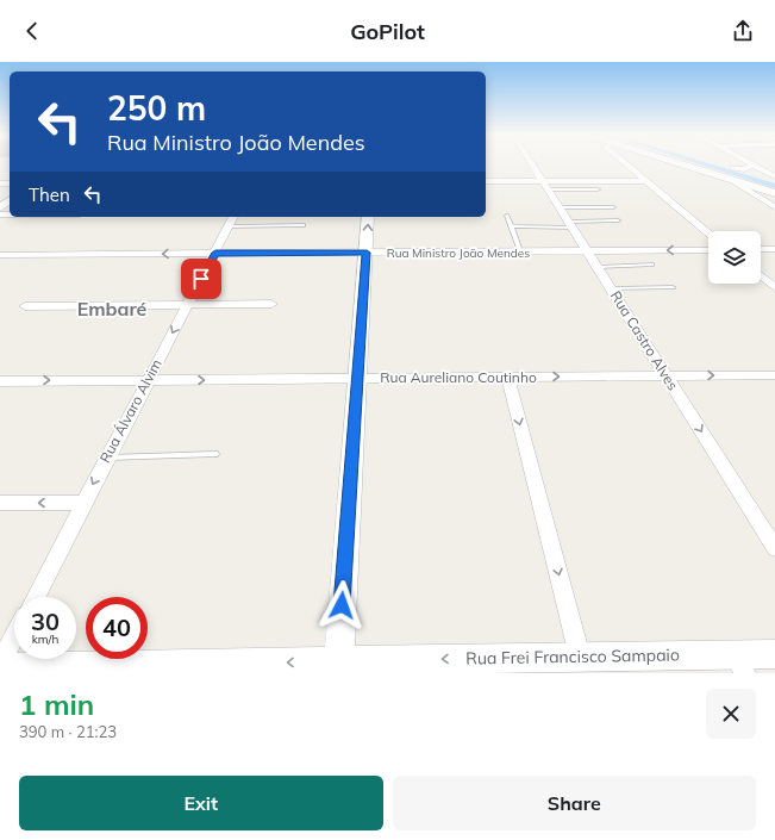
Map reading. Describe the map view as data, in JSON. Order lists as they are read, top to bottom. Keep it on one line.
{"streets":{"street":["Rua Ministro João Mendes","Rua Castro Alves","Rua Aureliano Coutinho","Rua Álvaro Alvim","Rua Frei Francisco Sampaio"]},"crossings":[["Rua Ministro João Mendes","Rua Castro Alves"],["Rua Ministro João Mendes","Rua Álvaro Alvim"],["Rua Castro Alves","Rua Aureliano Coutinho"],["Rua Aureliano Coutinho","Rua Álvaro Alvim"]],"one_way":["Rua Castro Alves","Rua Frei Francisco Sampaio"],"districts":["Embaré"],"page":{"header":"GoPilot","turn":["250 m","Rua Ministro João Mendes"],"then":"Then","speed":"30 km/h","limit":"40","heading":["1 min","390 m · 21:23"],"buttons":["Exit","Share"]}}
